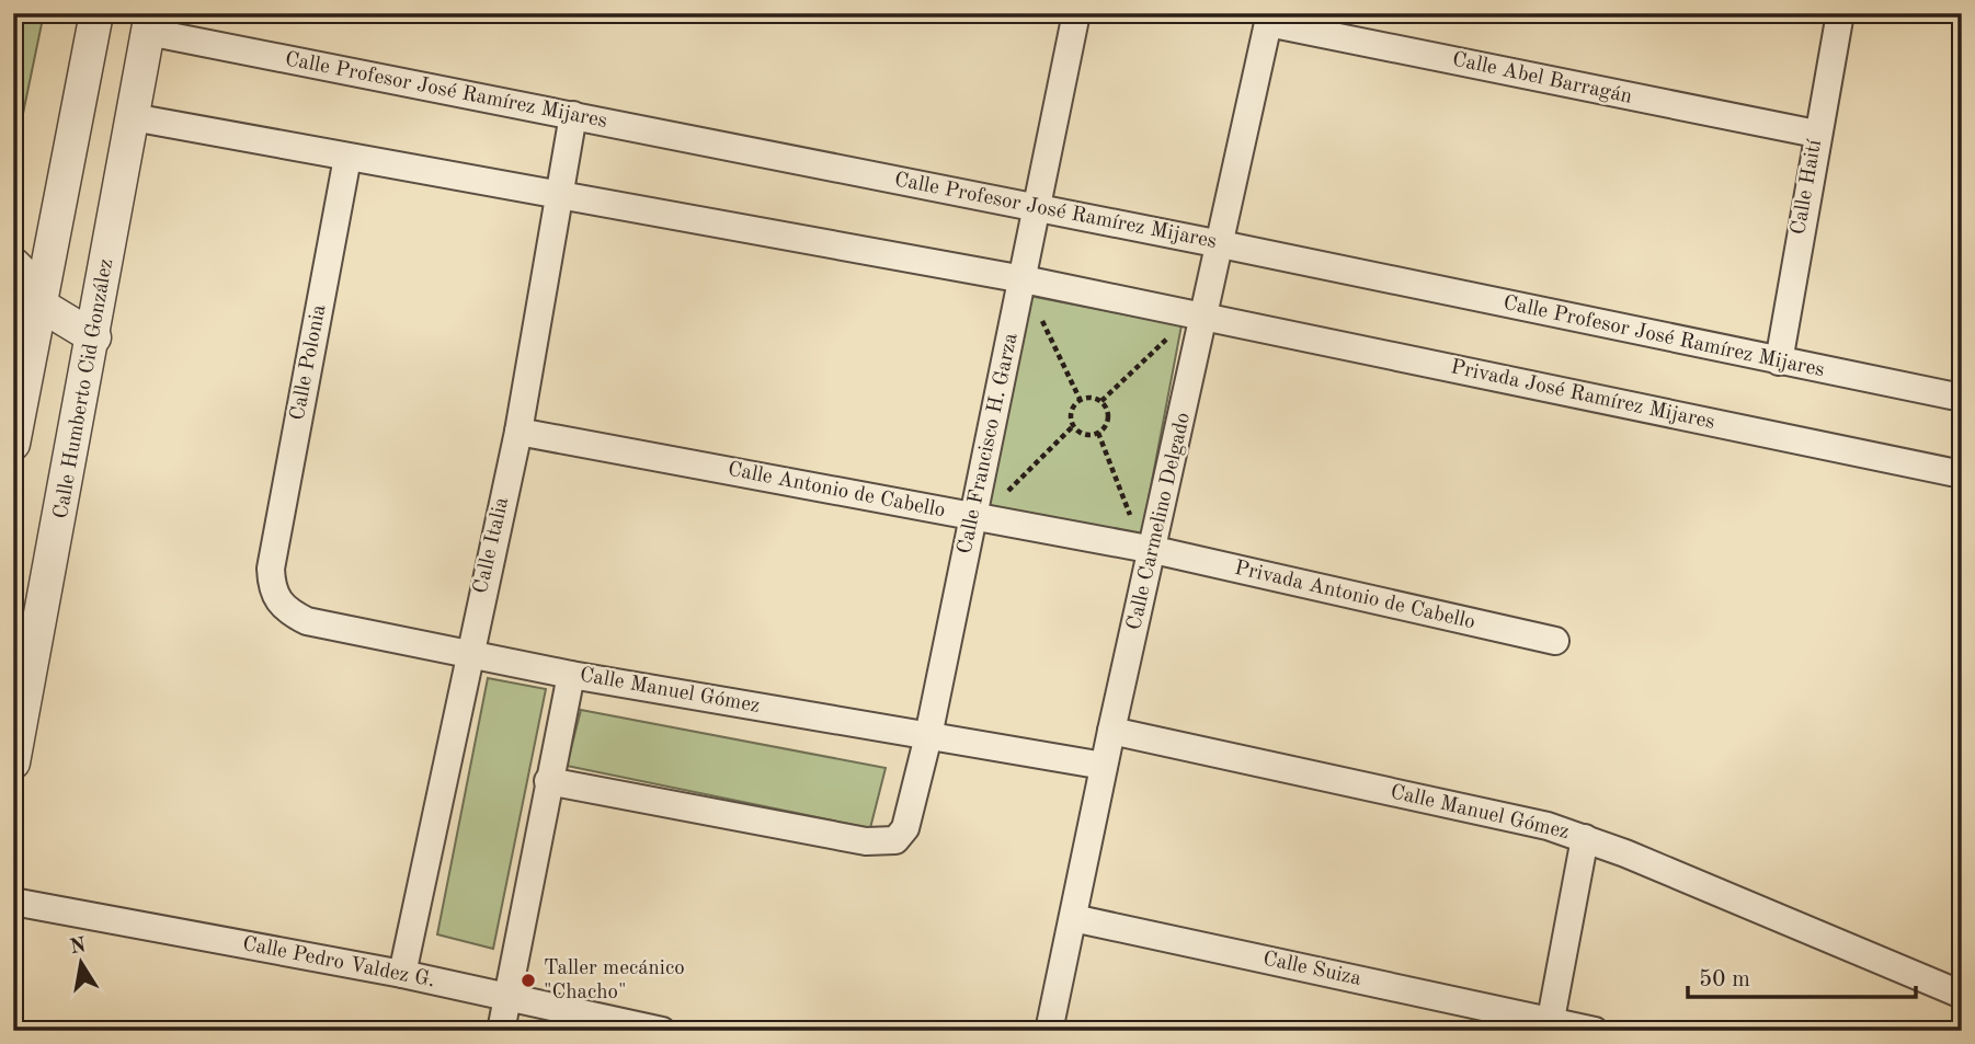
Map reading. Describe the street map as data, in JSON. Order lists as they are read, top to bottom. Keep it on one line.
{"streets":{"street":["Calle Abel Barragán","Calle Profesor José Ramírez Mijares","Calle Haití","Calle Polonia","Calle Humberto Cid González","Privada José Ramírez Mijares","Calle Francisco H. Garza","Calle Antonio de Cabello","Calle Carmelino Delgado","Calle Italia","Privada Antonio de Cabello","Calle Manuel Gómez","Calle Pedro Valdez G.","Calle Suiza"]},"crossings":[["Calle Abel Barragán","Calle Haití"],["Calle Abel Barragán","Calle Carmelino Delgado"],["Calle Profesor José Ramírez Mijares","Calle Haití"],["Calle Profesor José Ramírez Mijares","Calle Humberto Cid González"],["Calle Profesor José Ramírez Mijares","Calle Francisco H. Garza"],["Calle Profesor José Ramírez Mijares","Calle Carmelino Delgado"],["Calle Profesor José Ramírez Mijares","Calle Italia"],["Calle Polonia","Calle Manuel Gómez"],["Privada José Ramírez Mijares","Calle Carmelino Delgado"],["Calle Francisco H. Garza","Calle Antonio de Cabello"],["Calle Francisco H. Garza","Calle Manuel Gómez"],["Calle Antonio de Cabello","Calle Carmelino Delgado"],["Calle Antonio de Cabello","Calle Italia"],["Calle Antonio de Cabello","Privada Antonio de Cabello"],["Calle Carmelino Delgado","Privada Antonio de Cabello"],["Calle Carmelino Delgado","Calle Manuel Gómez"],["Calle Carmelino Delgado","Calle Suiza"],["Calle Italia","Calle Manuel Gómez"],["Calle Italia","Calle Pedro Valdez G."]],"places":["Taller mecánico \"Chacho\""],"scale_bar":"50 m","north":"top"}
